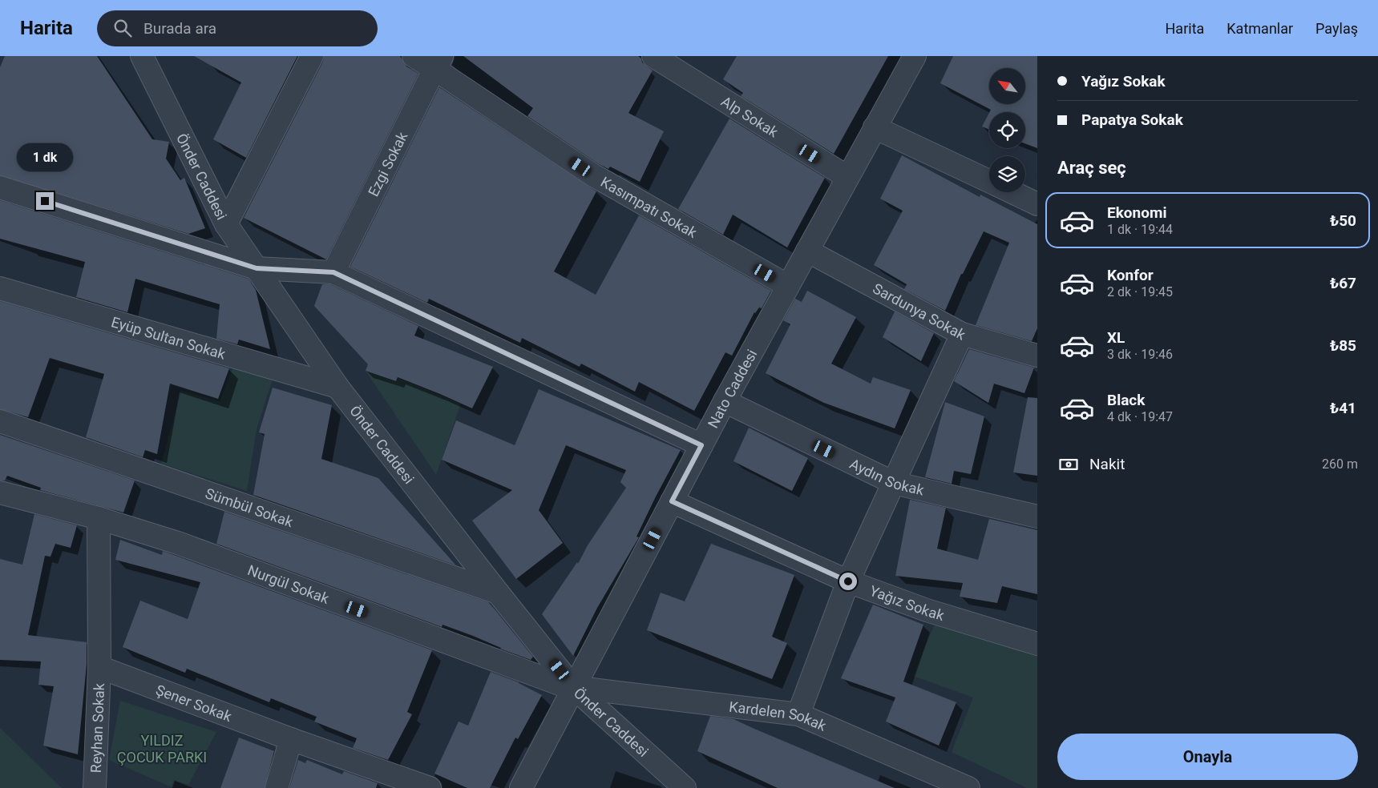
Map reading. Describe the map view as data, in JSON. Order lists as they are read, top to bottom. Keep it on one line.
{"streets":{"street":["Alp Sokak","Ezgi Sokak","Önder Caddesi","Kasımpatı Sokak","Sardunya Sokak","Eyüp Sultan Sokak","Nato Caddesi","Aydın Sokak","Sümbül Sokak","Nurgül Sokak","Yağız Sokak","Şener Sokak","Kardelen Sokak","Reyhan Sokak"]},"crossings":[["Alp Sokak","Nato Caddesi"],["Ezgi Sokak","Kasımpatı Sokak"],["Önder Caddesi","Eyüp Sultan Sokak"],["Önder Caddesi","Nato Caddesi"],["Önder Caddesi","Sümbül Sokak"],["Önder Caddesi","Nurgül Sokak"],["Önder Caddesi","Kardelen Sokak"],["Kasımpatı Sokak","Nato Caddesi"],["Sardunya Sokak","Nato Caddesi"],["Nato Caddesi","Aydın Sokak"],["Nato Caddesi","Nurgül Sokak"],["Nato Caddesi","Yağız Sokak"],["Nato Caddesi","Kardelen Sokak"],["Nurgül Sokak","Kardelen Sokak"],["Şener Sokak","Reyhan Sokak"]],"parks":["YILDIZ ÇOCUK PARKI"],"north":"top left","page":{"header":"Harita","search":"Burada ara","nav":["Harita","Katmanlar","Paylaş"],"banner":["Yağız Sokak","Papatya Sokak"],"bubble":"1 dk","heading":"Araç seç","list":[{"name":"Ekonomi","note":"1 dk · 19:44","value":"₺50"},{"name":"Konfor","note":"2 dk · 19:45","value":"₺67"},{"name":"XL","note":"3 dk · 19:46","value":"₺85"},{"name":"Black","note":"4 dk · 19:47","value":"₺41"}],"pay":["Nakit","260 m"],"buttons":"Onayla"}}
